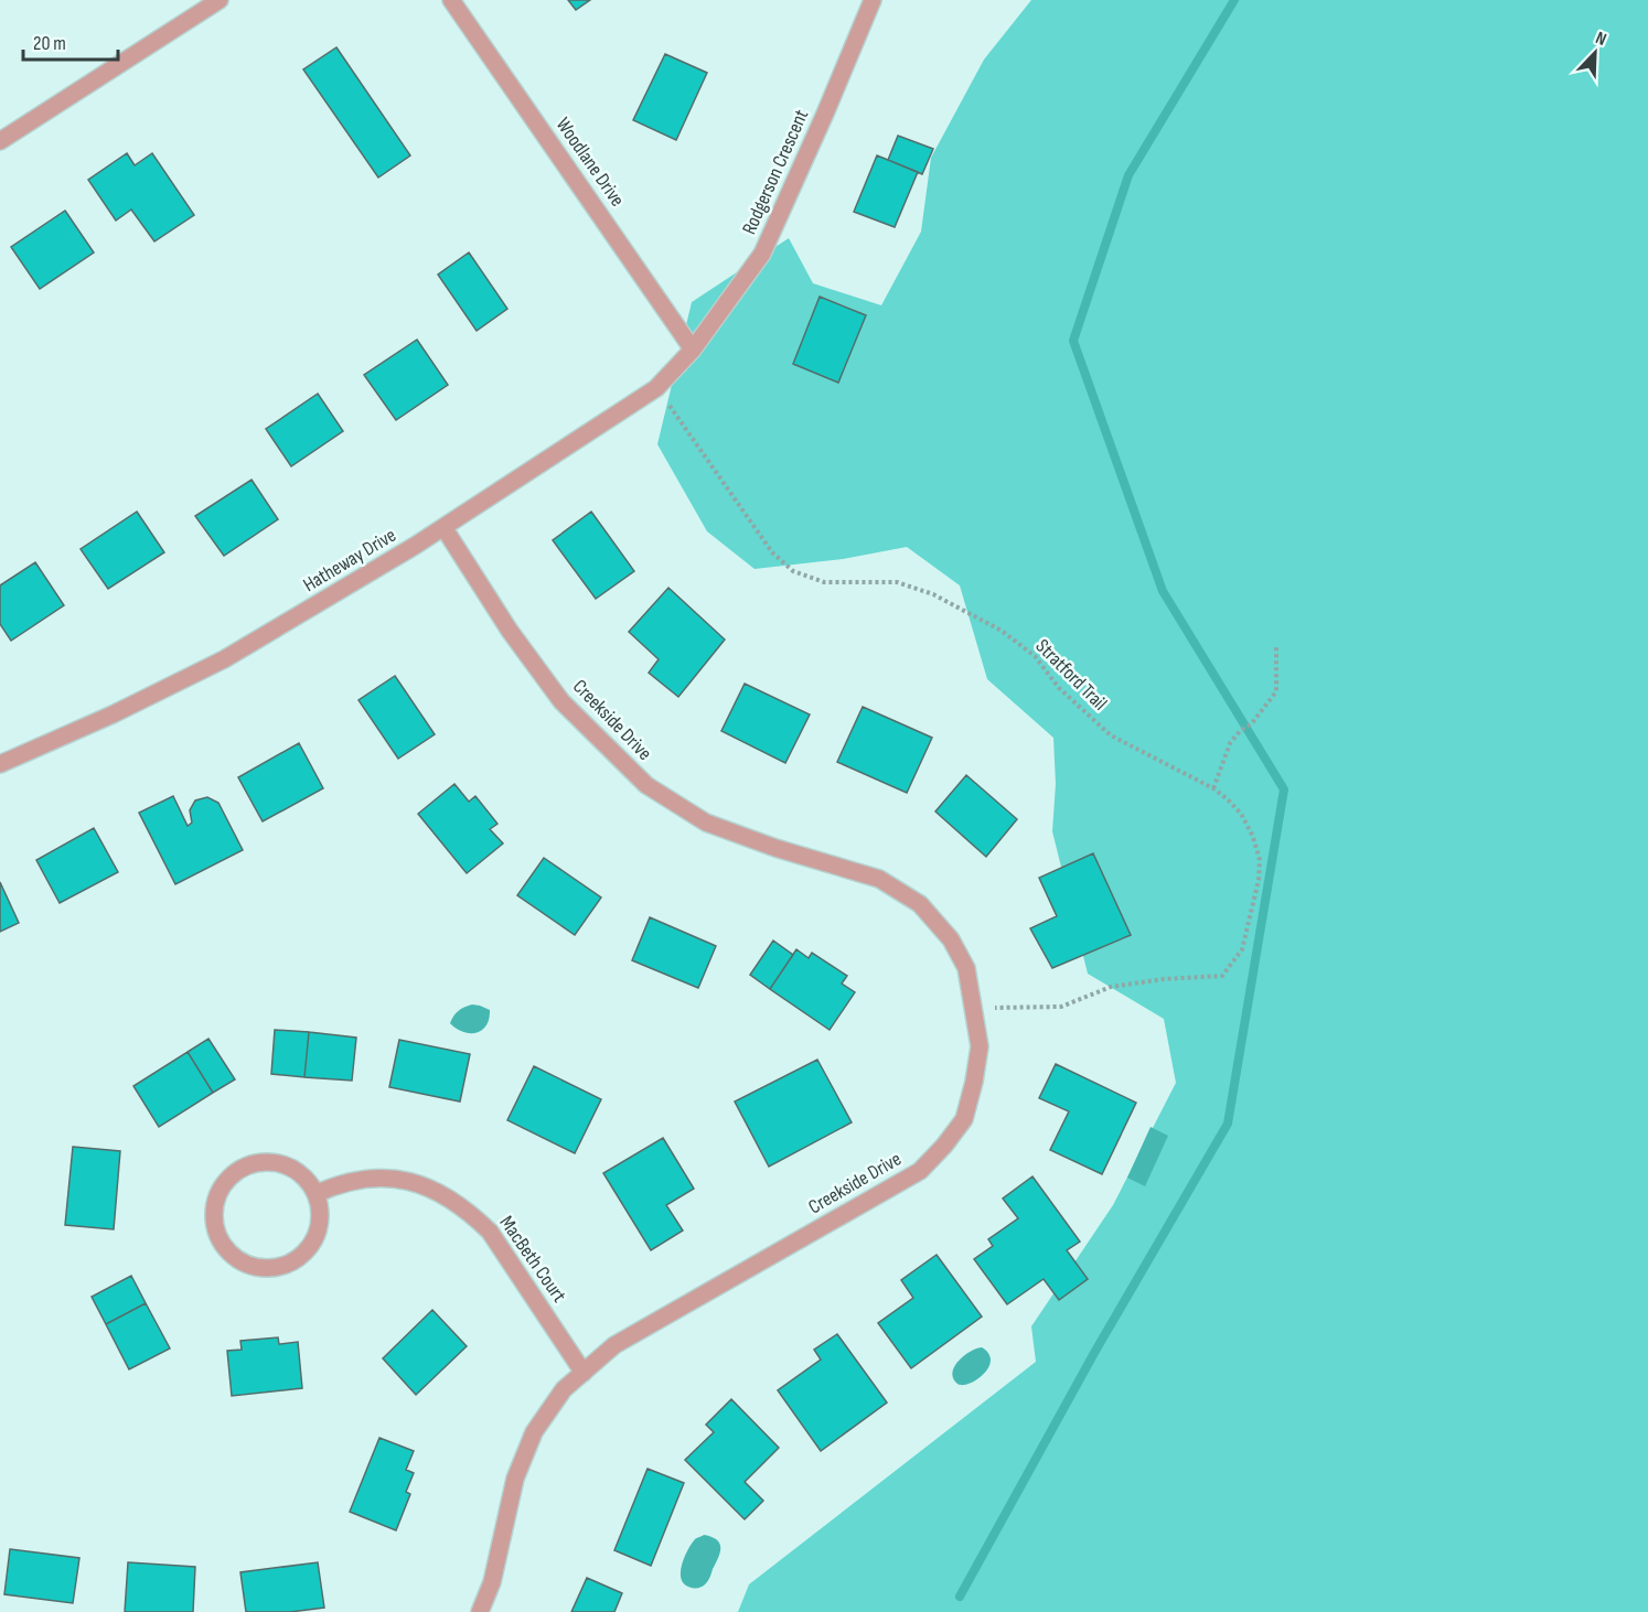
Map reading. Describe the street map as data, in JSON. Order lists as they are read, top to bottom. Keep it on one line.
{"streets":{"street":["Woodlane Drive","Rodgerson Crescent","Hatheway Drive","Creekside Drive","MacBeth Court"],"path":["Stratford Trail"]},"crossings":[["Woodlane Drive","Rodgerson Crescent"],["Woodlane Drive","Hatheway Drive"],["Rodgerson Crescent","Hatheway Drive"],["Hatheway Drive","Stratford Trail"],["Hatheway Drive","Creekside Drive"],["Stratford Trail","Creekside Drive"],["Creekside Drive","MacBeth Court"]],"scale_bar":"20 m","north":"top right"}
